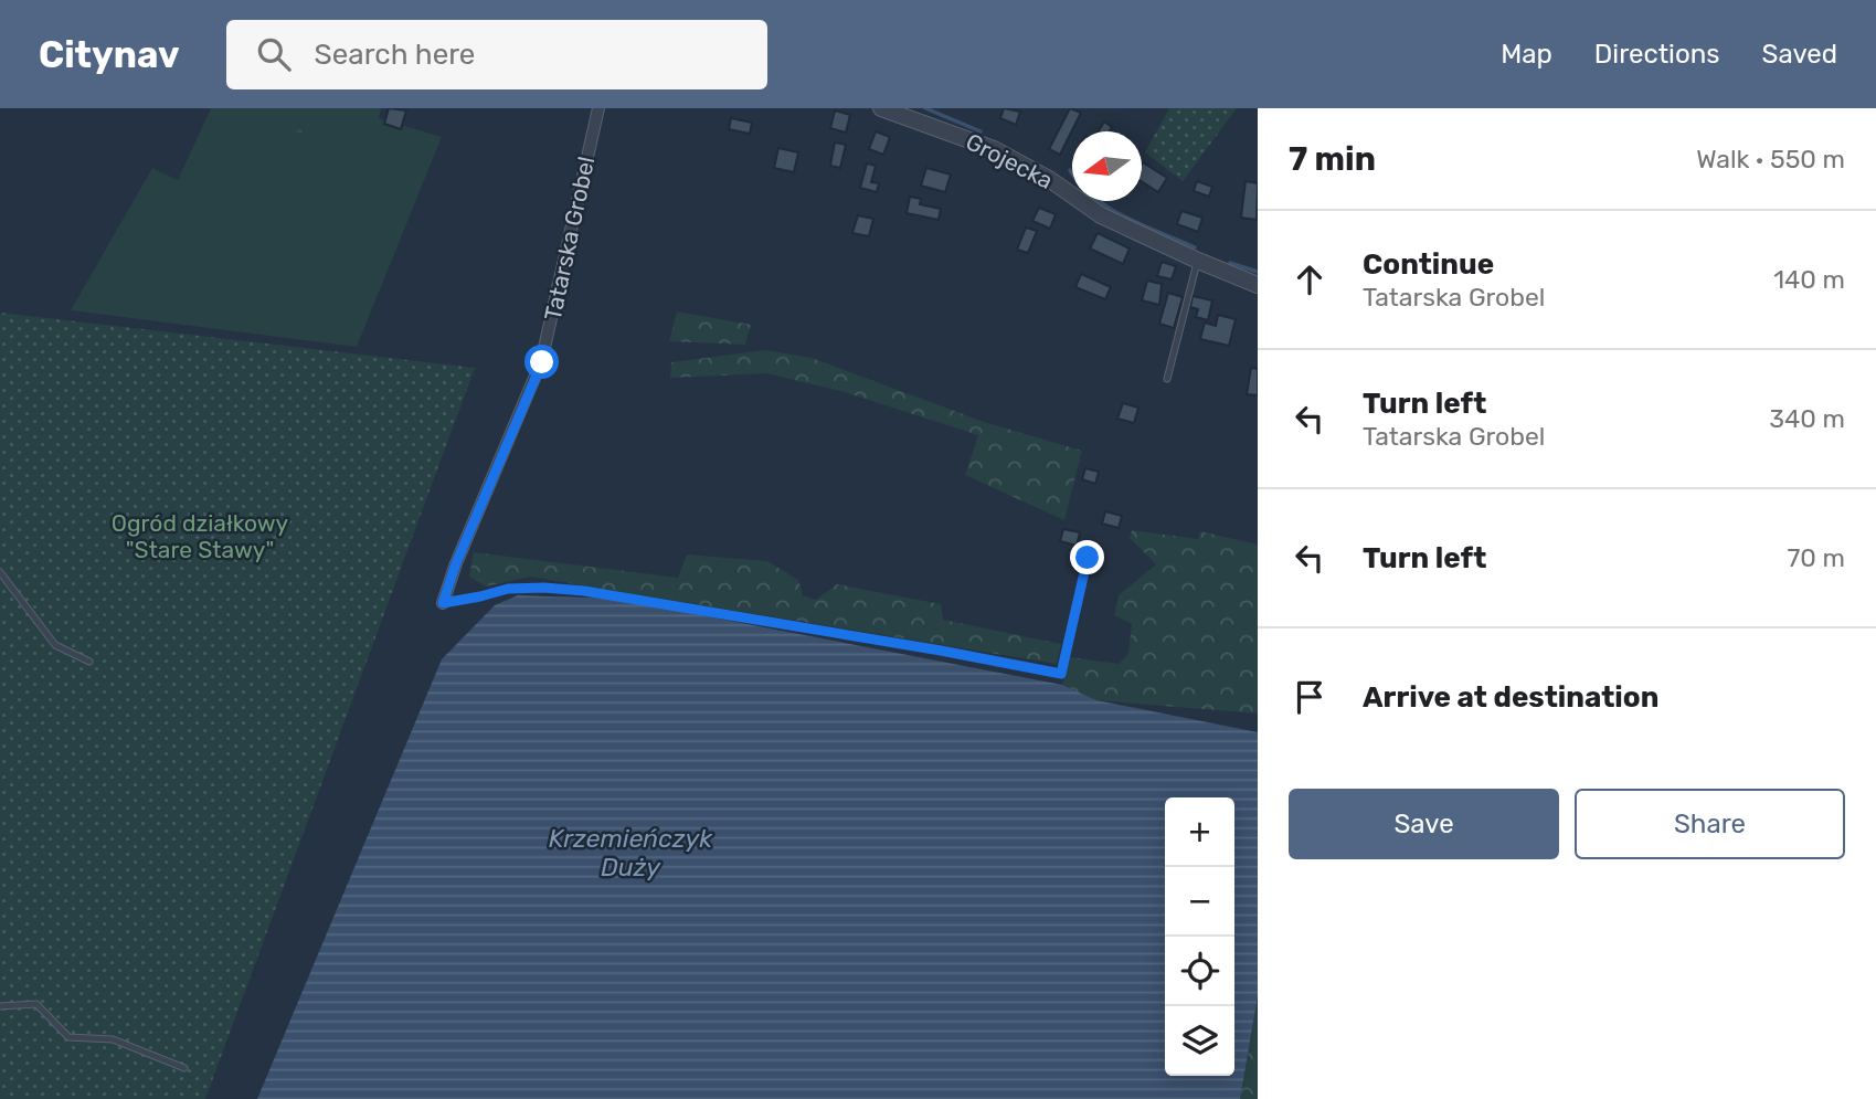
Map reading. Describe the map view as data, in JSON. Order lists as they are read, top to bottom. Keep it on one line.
{"streets":{"street":["Grojecka","Tatarska Grobel"]},"water":["Krzemieńczyk Duży"],"parks":["Ogród działkowy \"Stare Stawy\""],"north":"left","page":{"header":"Citynav","search":"Search here","nav":["Map","Directions","Saved"],"heading":["7 min","Walk · 550 m"],"list":[["Continue","Tatarska Grobel","140 m"],["Turn left","Tatarska Grobel","340 m"],["Turn left","70 m"],"Arrive at destination"],"buttons":["Save","Share"],"map_buttons":["+","−"]}}
